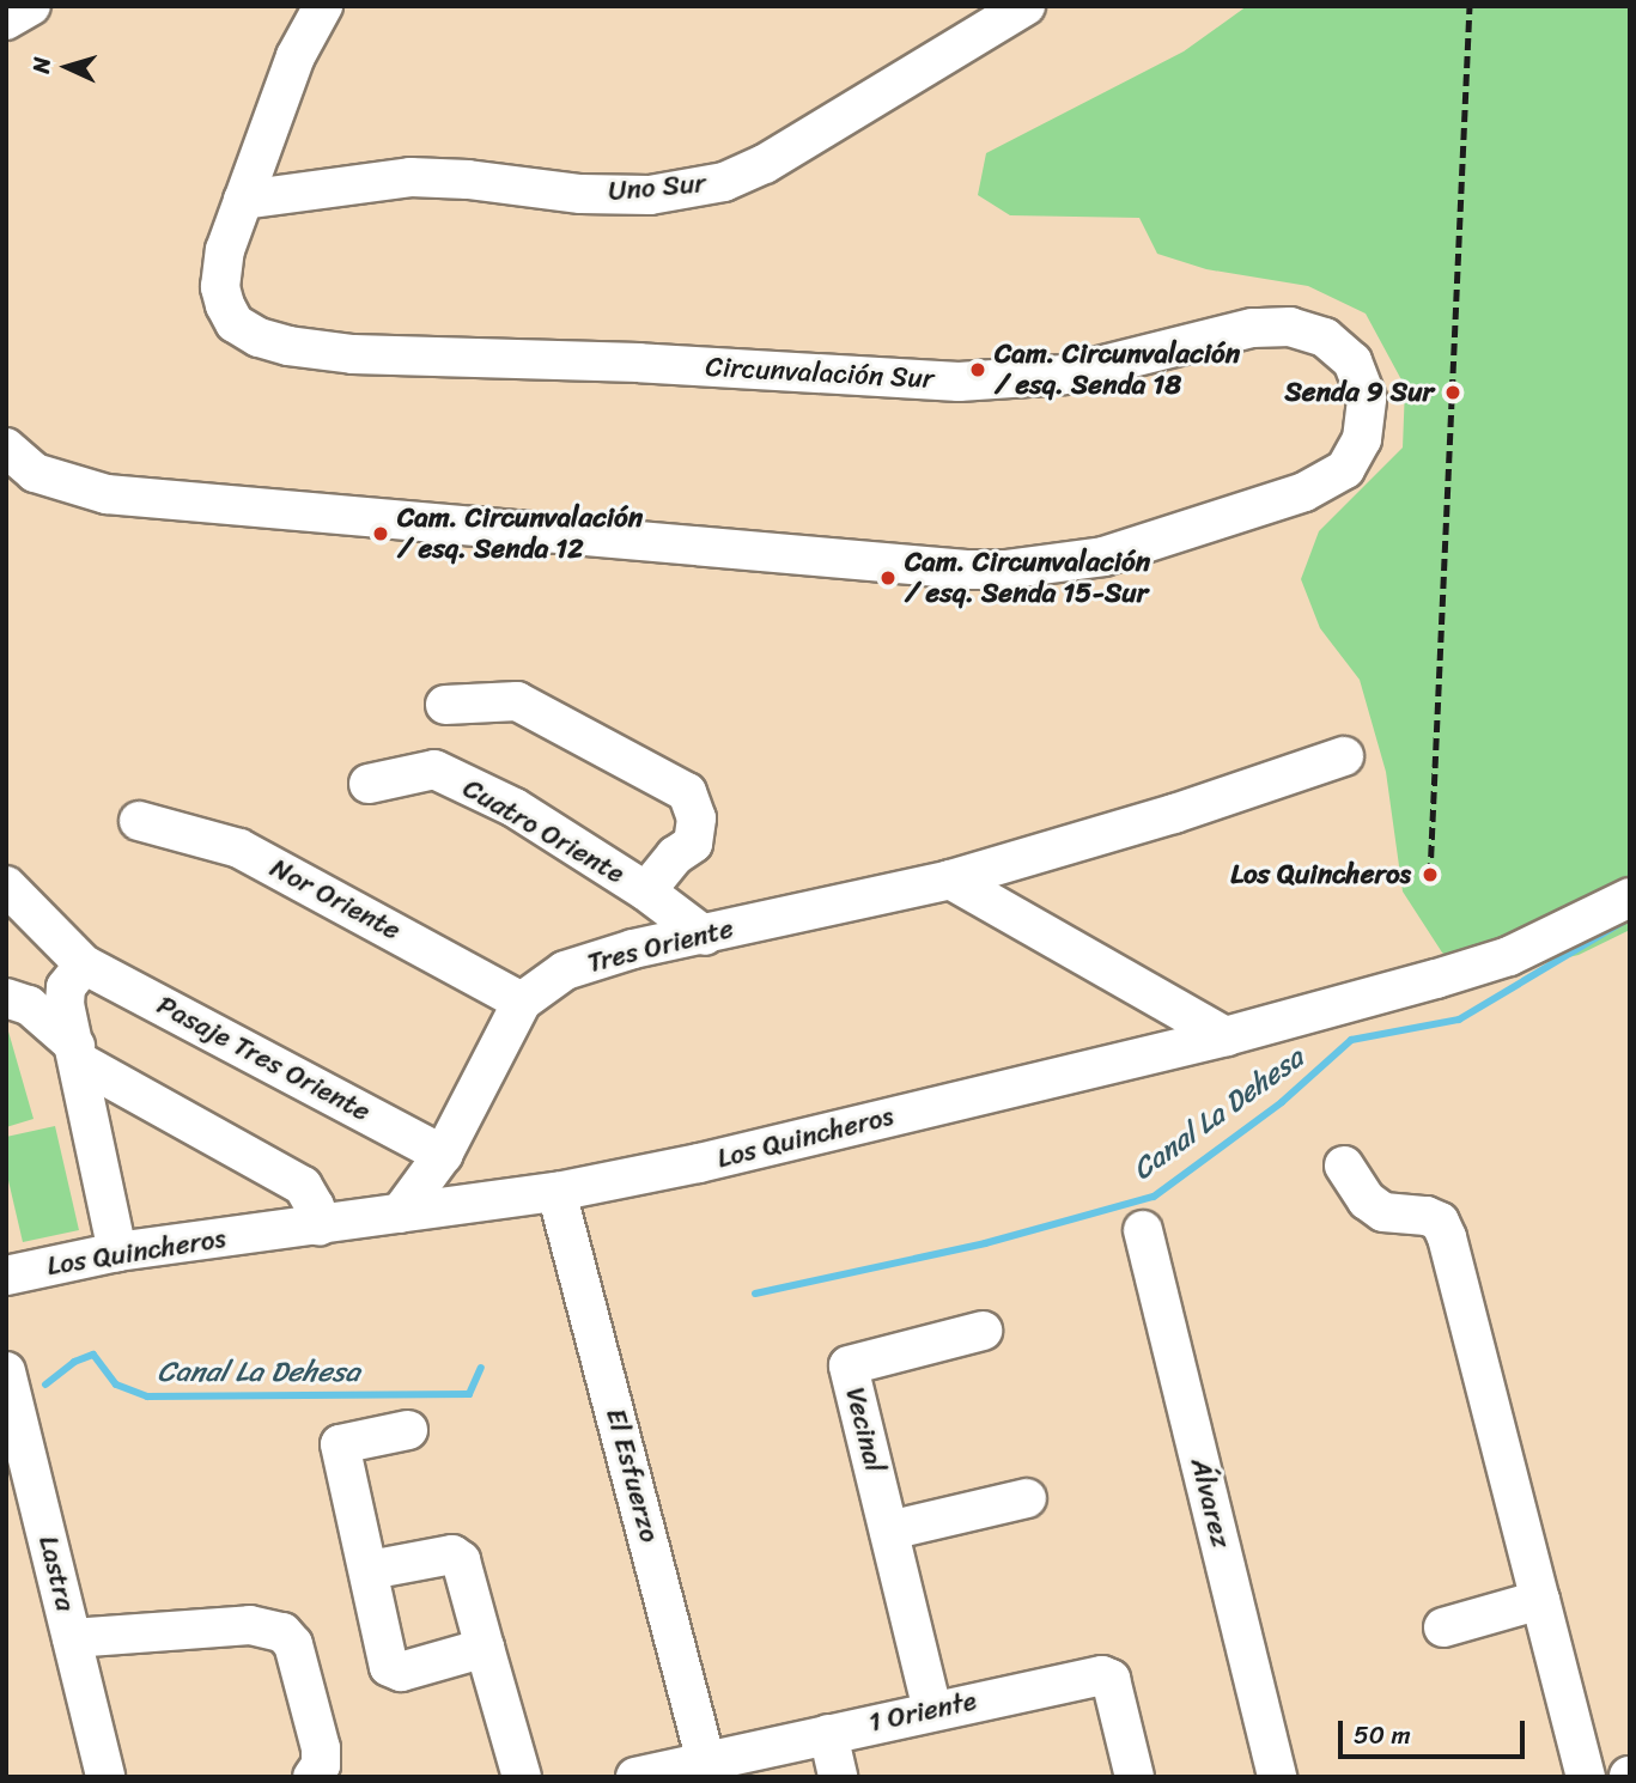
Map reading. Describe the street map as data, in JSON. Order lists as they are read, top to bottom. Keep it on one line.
{"streets":{"street":["Uno Sur","Circunvalación Sur","Cuatro Oriente","Nor Oriente","Tres Oriente","Pasaje Tres Oriente","Los Quincheros","Vecinal","El Esfuerzo","Álvarez","Lastra","1 Oriente"]},"crossings":[["Uno Sur","Circunvalación Sur"],["Cuatro Oriente","Tres Oriente"],["Nor Oriente","Tres Oriente"],["Tres Oriente","Pasaje Tres Oriente"],["Tres Oriente","Los Quincheros"],["Los Quincheros","El Esfuerzo"],["Vecinal","1 Oriente"],["El Esfuerzo","1 Oriente"]],"water":["Canal La Dehesa"],"places":["Cam. Circunvalación / esq. Senda 18","Senda 9 Sur","Cam. Circunvalación / esq. Senda 12","Cam. Circunvalación / esq. Senda 15-Sur","Los Quincheros"],"scale_bar":"50 m","north":"left"}
